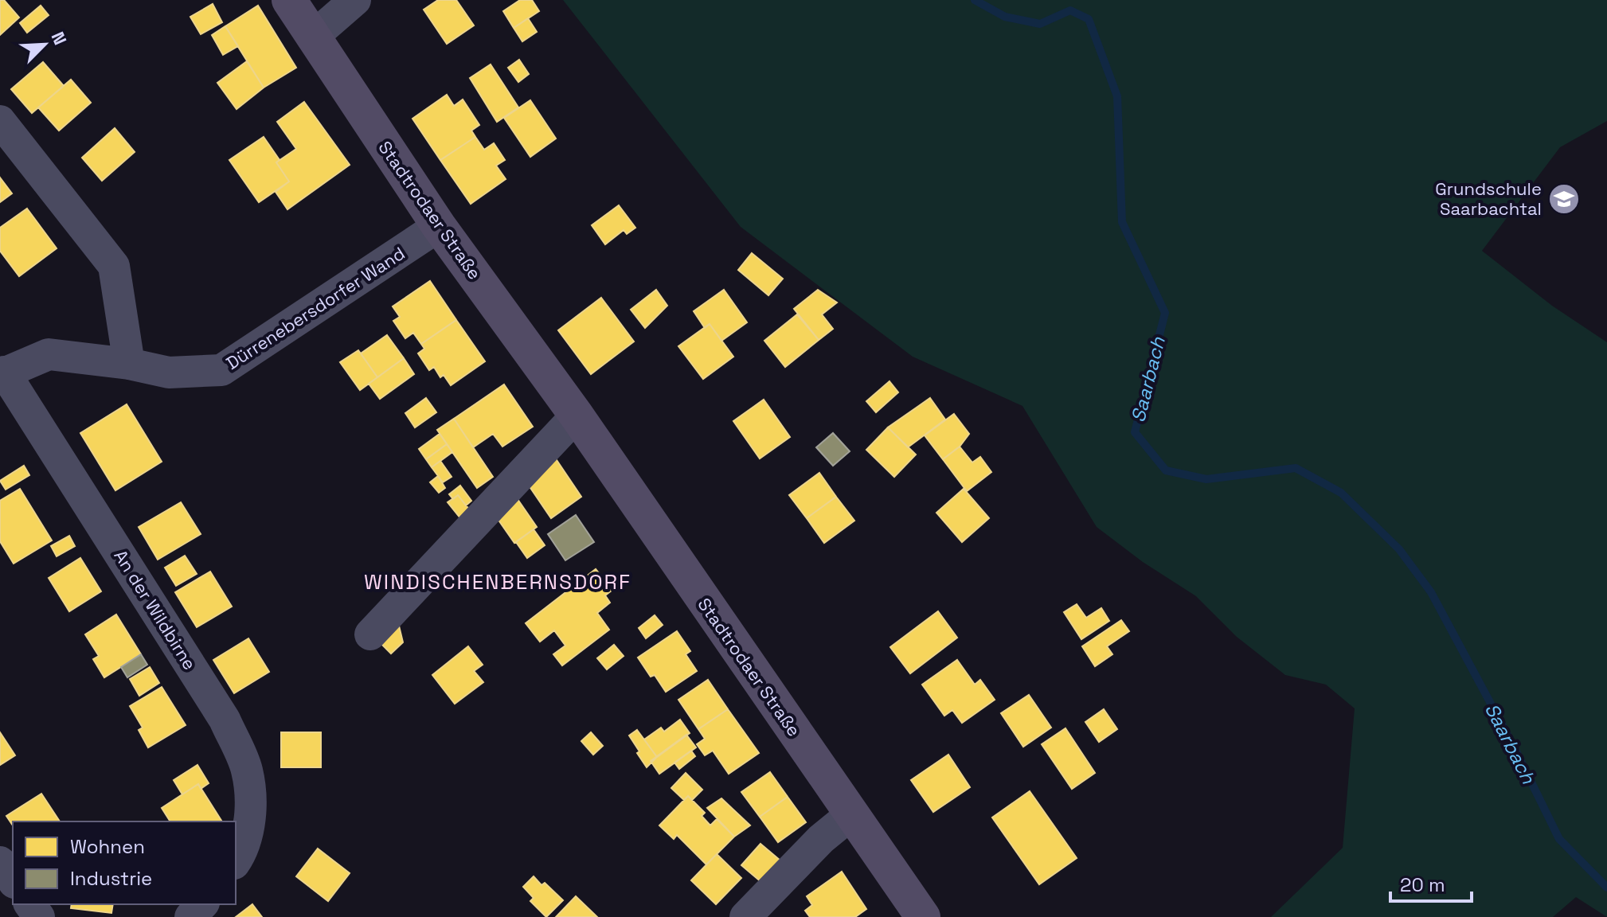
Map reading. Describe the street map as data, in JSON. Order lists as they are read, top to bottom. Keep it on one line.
{"streets":{"main road":["Stadtrodaer Straße"],"street":["Dürrenebersdorfer Wand","An der Wildbirne"]},"crossings":[["Stadtrodaer Straße","Dürrenebersdorfer Wand"],["Dürrenebersdorfer Wand","An der Wildbirne"]],"districts":["WINDISCHENBERNSDORF"],"water":["Saarbach"],"places":{"school or university":["Grundschule Saarbachtal"]},"legend":["Wohnen","Industrie"],"scale_bar":"20 m","north":"top right"}
